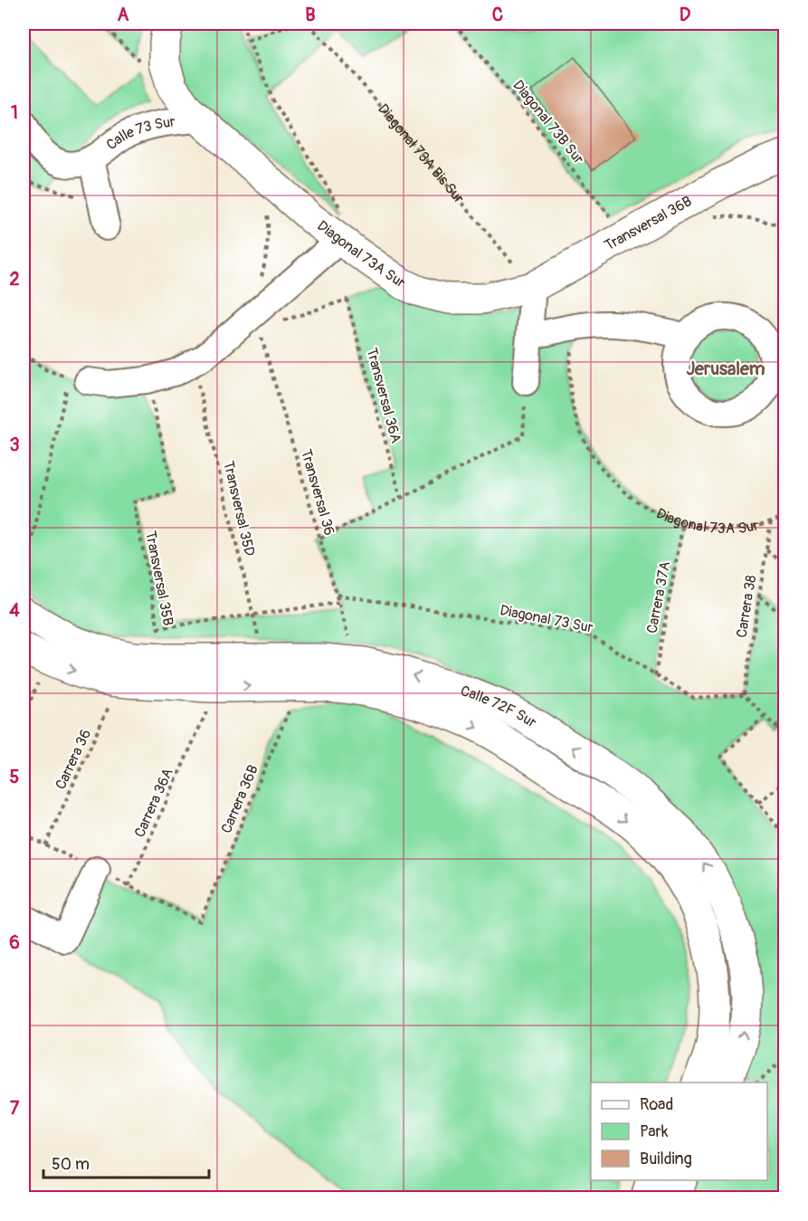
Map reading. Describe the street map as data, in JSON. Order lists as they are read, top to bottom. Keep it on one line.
{"streets":{"street":["Calle 73 Sur","Transversal 36B","Diagonal 73A Sur","Calle 72F Sur"],"path":["Diagonal 73B Sur","Diagonal 73A Bis Sur","Transversal 36A","Transversal 36","Transversal 35D","Transversal 35B","Carrera 37A","Carrera 38","Diagonal 73 Sur","Carrera 36","Carrera 36B","Carrera 36A"]},"crossings":[["Diagonal 73B Sur","Transversal 36B"],["Calle 73 Sur","Diagonal 73A Sur"],["Diagonal 73A Bis Sur","Transversal 36B"],["Diagonal 73A Bis Sur","Diagonal 73A Sur"],["Transversal 36B","Diagonal 73A Sur"],["Diagonal 73A Sur","Carrera 37A"],["Diagonal 73A Sur","Carrera 38"],["Transversal 36","Diagonal 73 Sur"],["Transversal 36","Calle 72F Sur"],["Transversal 35D","Calle 72F Sur"],["Transversal 35B","Calle 72F Sur"],["Carrera 37A","Diagonal 73 Sur"],["Carrera 38","Diagonal 73 Sur"],["Calle 72F Sur","Carrera 36"],["Calle 72F Sur","Carrera 36B"]],"districts":["Jerusalem"],"legend":["Road","Park","Building"],"scale_bar":"50 m","grid":{"columns":["A","B","C","D"],"rows":["1","2","3","4","5","6","7"]}}
